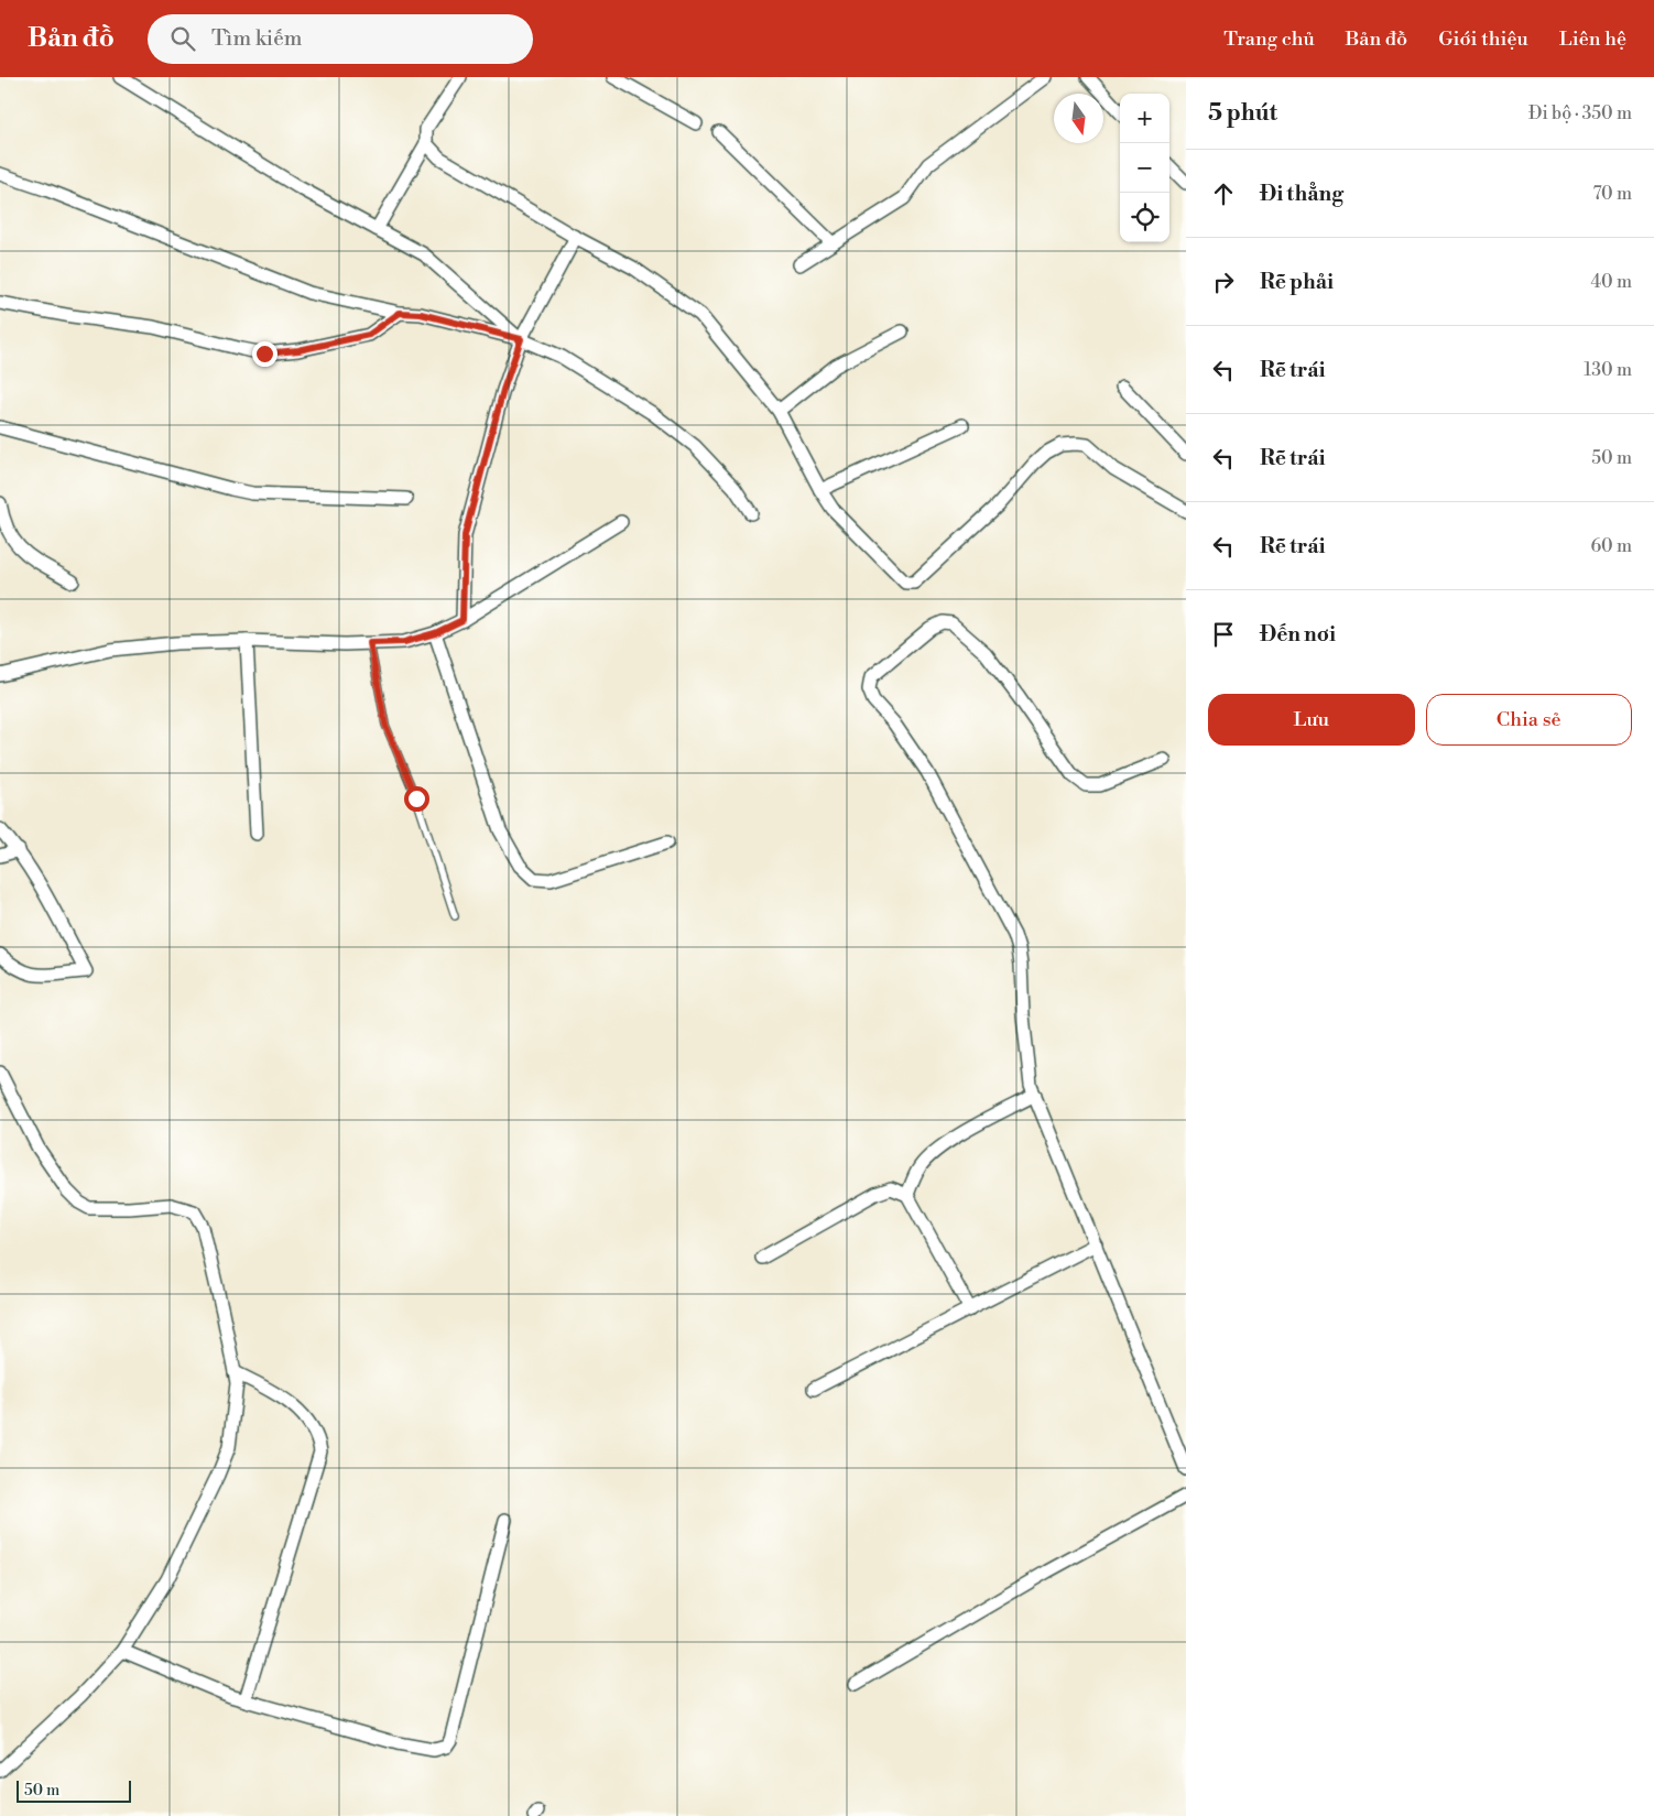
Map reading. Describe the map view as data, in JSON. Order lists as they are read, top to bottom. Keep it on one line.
{"scale_bar":"50 m","north":"bottom","page":{"header":"Bản đồ","search":"Tìm kiếm","nav":["Trang chủ","Bản đồ","Giới thiệu","Liên hệ"],"heading":["5 phút","Đi bộ · 350 m"],"map_buttons":["+","−"],"list":[["Đi thẳng","70 m"],["Rẽ phải","40 m"],["Rẽ trái","130 m"],["Rẽ trái","50 m"],["Rẽ trái","60 m"],"Đến nơi"],"buttons":["Lưu","Chia sẻ"],"scale":"50 m"}}
